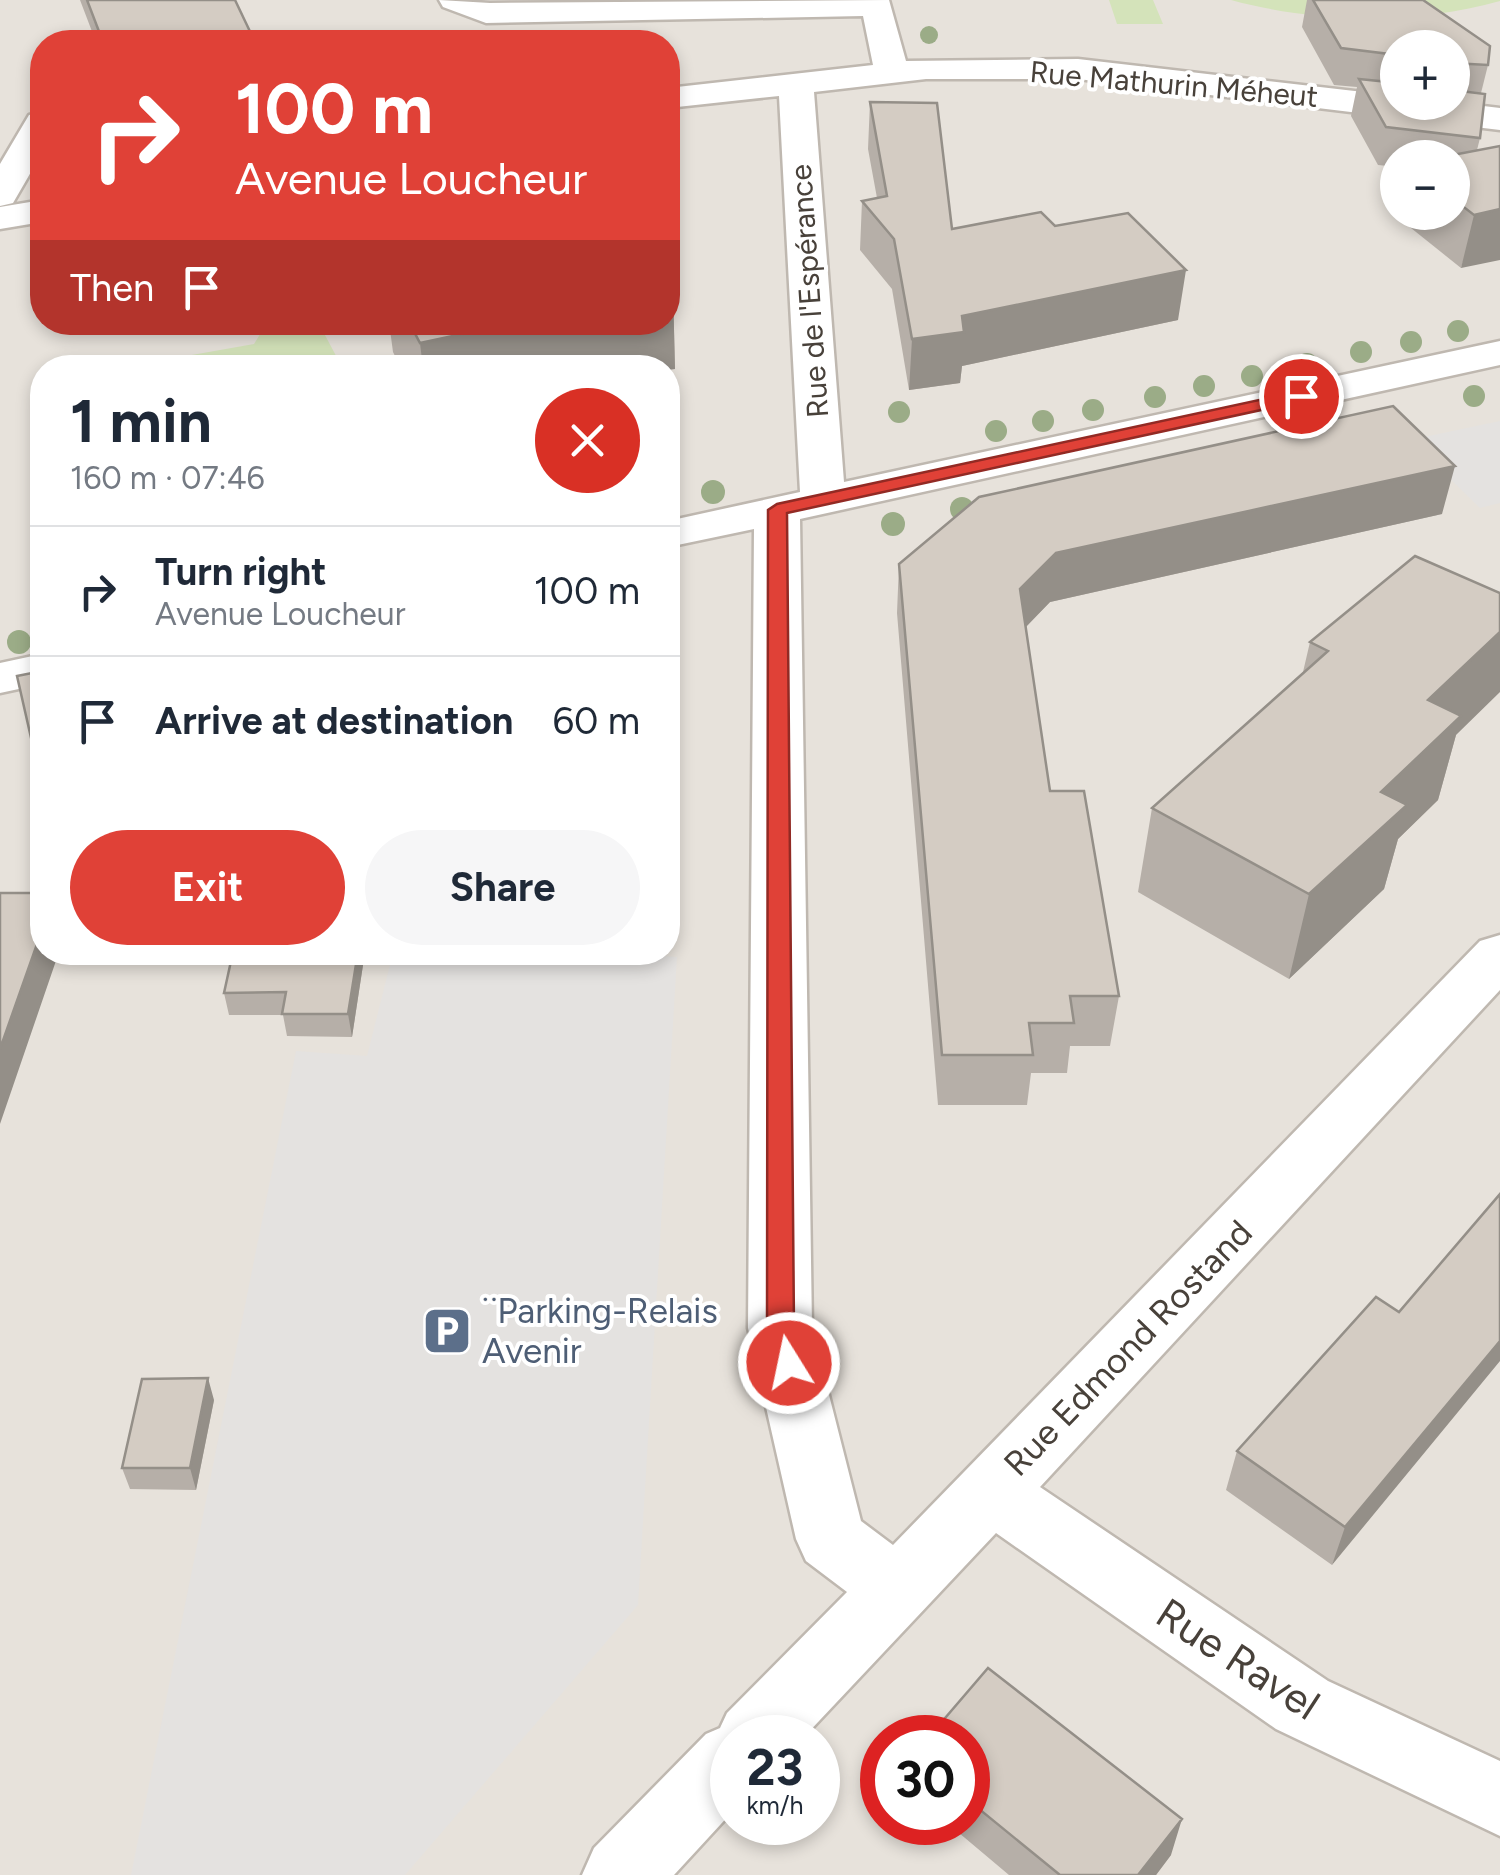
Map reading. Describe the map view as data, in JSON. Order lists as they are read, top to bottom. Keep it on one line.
{"streets":{"street":["Rue Mathurin Méheut","Rue de l'Espérance","Rue Edmond Rostand","Rue Ravel"]},"crossings":[["Rue Mathurin Méheut","Rue de l'Espérance"],["Rue de l'Espérance","Rue Edmond Rostand"],["Rue Edmond Rostand","Rue Ravel"]],"places":{"parking":["¨Parking-Relais Avenir"]},"page":{"map_buttons":["+","−"],"turn":["100 m","Avenue Loucheur"],"then":"Then","heading":["1 min","160 m · 07:46"],"list":[{"name":"Turn right","note":"Avenue Loucheur","value":"100 m"},{"name":"Arrive at destination","value":"60 m"}],"buttons":["Exit","Share"],"speed":"23 km/h","limit":"30"}}
